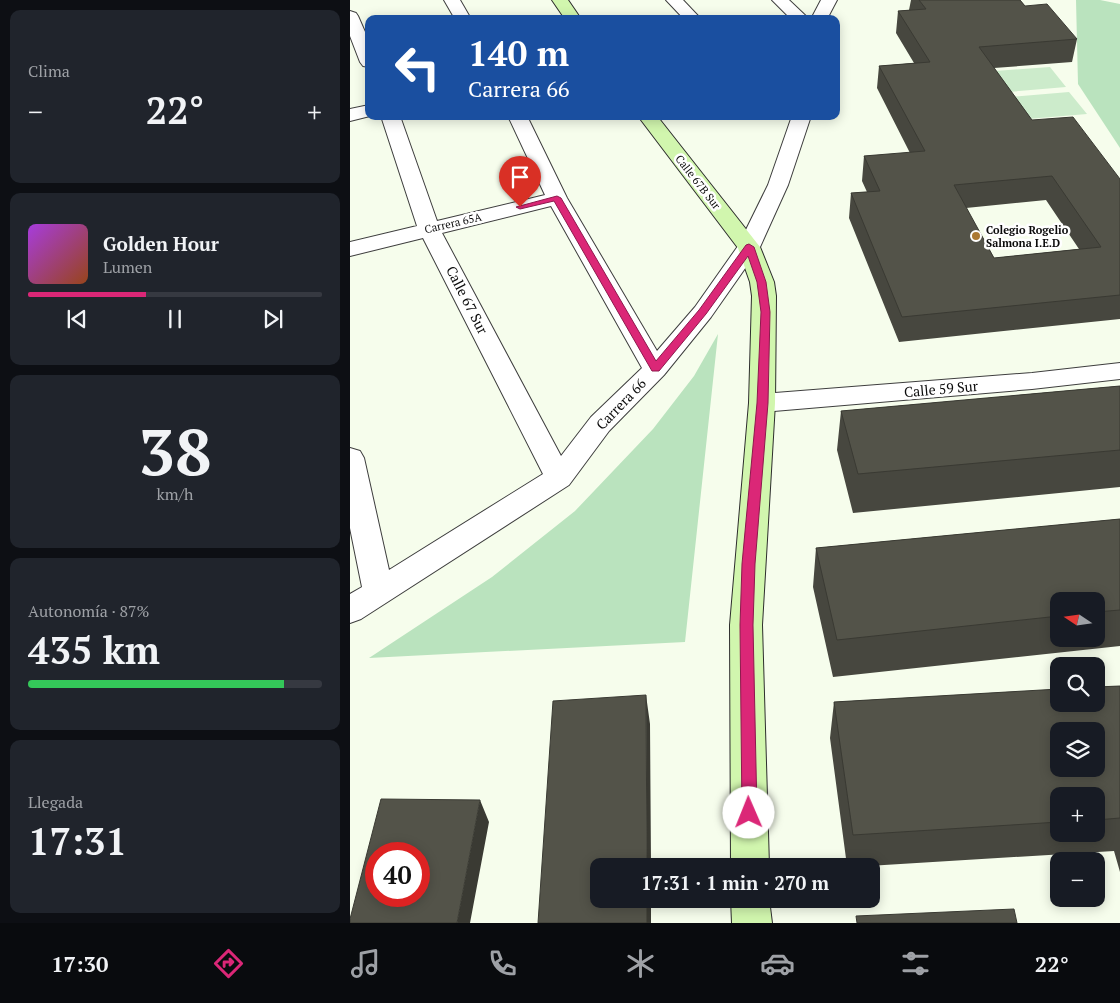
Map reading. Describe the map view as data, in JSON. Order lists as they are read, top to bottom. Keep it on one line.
{"streets":{"street":["Calle 67B Sur","Carrera 65A","Calle 67 Sur","Calle 59 Sur","Carrera 66"]},"crossings":[["Calle 67B Sur","Calle 59 Sur"],["Calle 67B Sur","Carrera 66"],["Carrera 65A","Calle 67 Sur"],["Calle 67 Sur","Carrera 66"]],"places":["Colegio Rogelio Salmona I.E.D"],"north":"left","page":{"tile":["Clima",["38","km/h"],["Autonomía · 87%","435 km"],["Llegada","17:31"]],"turn":["140 m","Carrera 66"],"heat":["−","22°","+"],"song":["Golden Hour","Lumen"],"map_buttons":["+","−"],"limit":"40","trip":"17:31 · 1 min · 270 m","tabs":["17:30","22°"]}}
